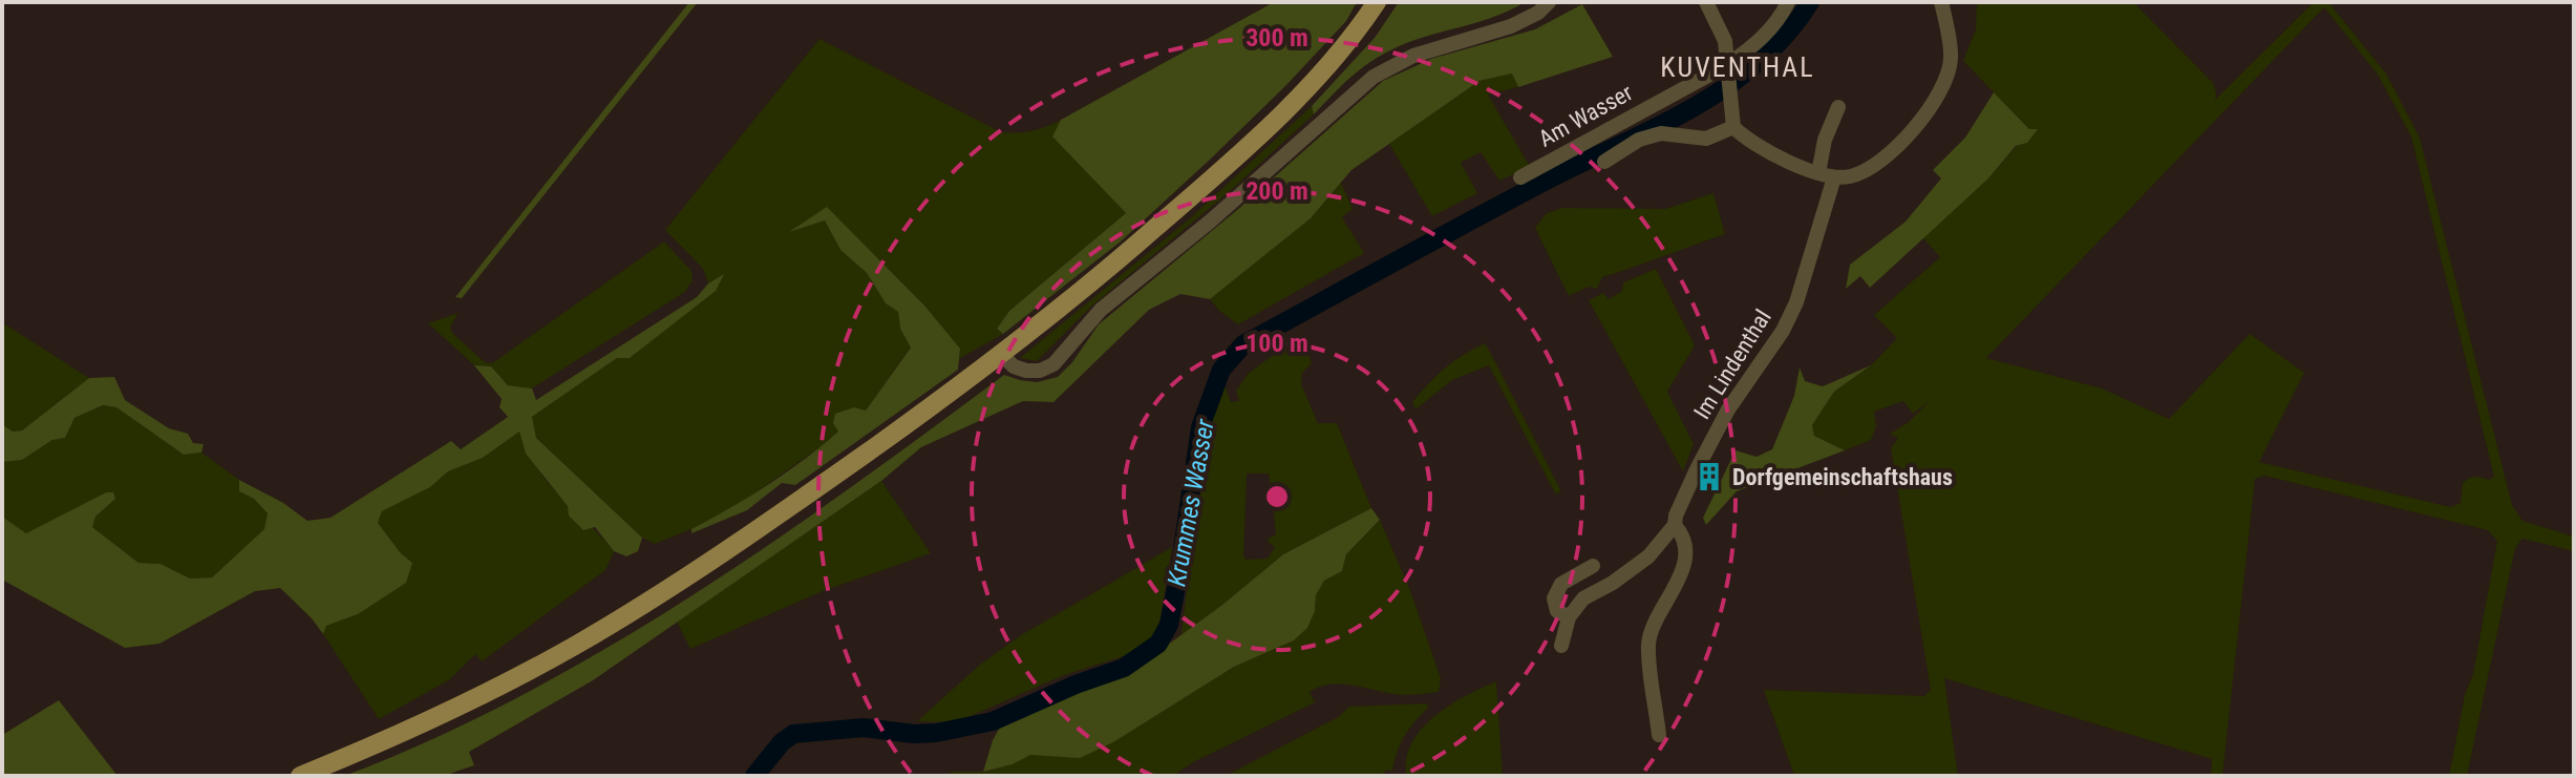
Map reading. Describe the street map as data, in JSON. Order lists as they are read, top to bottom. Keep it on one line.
{"streets":{"street":["Am Wasser","Im Lindenthal"]},"districts":["KUVENTHAL"],"water":["Krummes Wasser"],"places":{"building":["Dorfgemeinschaftshaus"]},"rings":["300 m","200 m","100 m"]}
